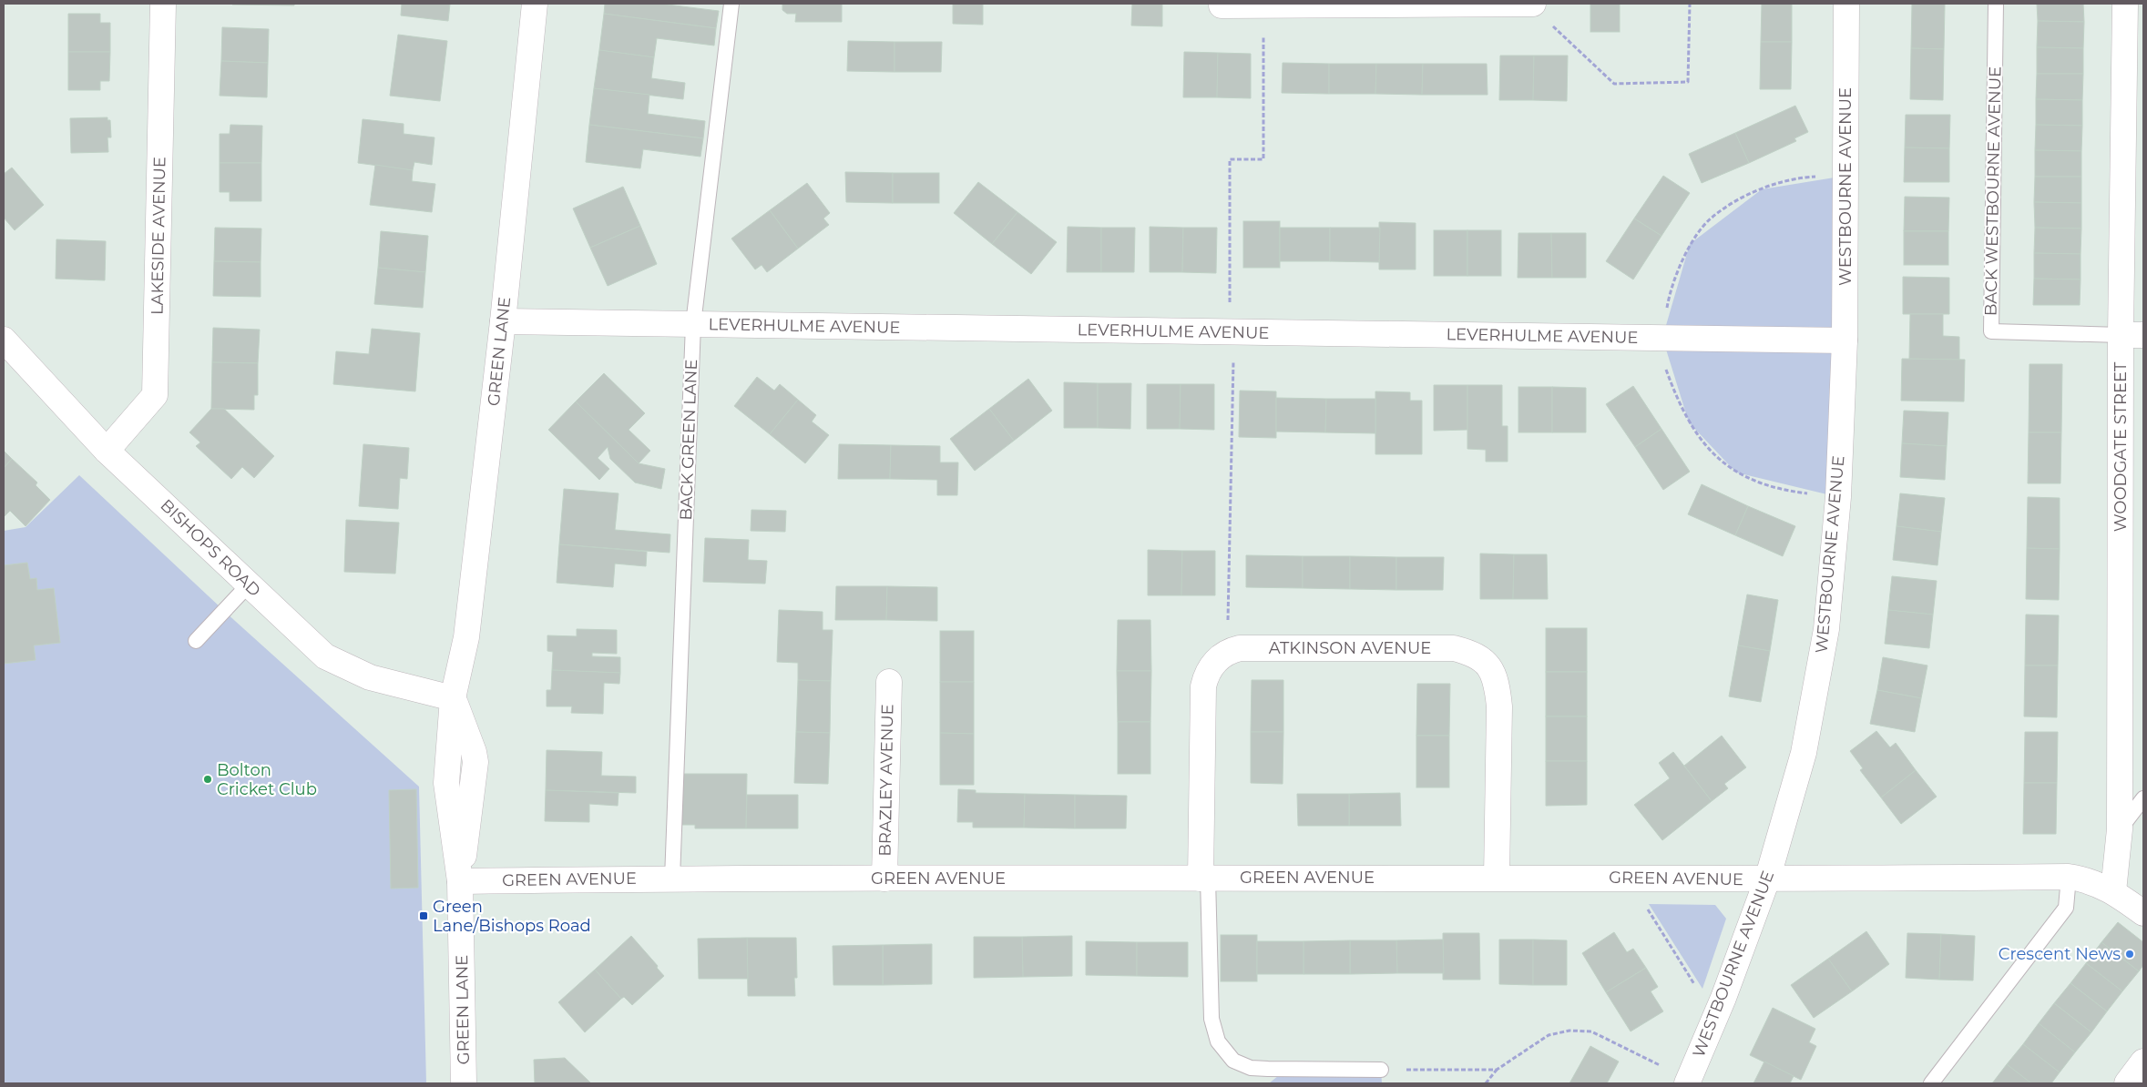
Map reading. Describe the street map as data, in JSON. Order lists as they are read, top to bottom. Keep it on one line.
{"streets":{"street":["WESTBOURNE AVENUE","LAKESIDE AVENUE","LEVERHULME AVENUE","GREEN LANE","WOODGATE STREET","BISHOPS ROAD","ATKINSON AVENUE","BRAZLEY AVENUE","GREEN AVENUE"],"lane":["BACK WESTBOURNE AVENUE","BACK GREEN LANE"]},"crossings":[["WESTBOURNE AVENUE","LEVERHULME AVENUE"],["WESTBOURNE AVENUE","GREEN AVENUE"],["BACK WESTBOURNE AVENUE","WOODGATE STREET"],["LAKESIDE AVENUE","BISHOPS ROAD"],["LEVERHULME AVENUE","GREEN LANE"],["LEVERHULME AVENUE","BACK GREEN LANE"],["GREEN LANE","BISHOPS ROAD"],["GREEN LANE","GREEN AVENUE"],["BACK GREEN LANE","GREEN AVENUE"],["WOODGATE STREET","GREEN AVENUE"],["ATKINSON AVENUE","GREEN AVENUE"],["BRAZLEY AVENUE","GREEN AVENUE"]],"places":{"other":["Bolton Cricket Club","Crescent News"],"transit":["Green Lane/Bishops Road"]}}
